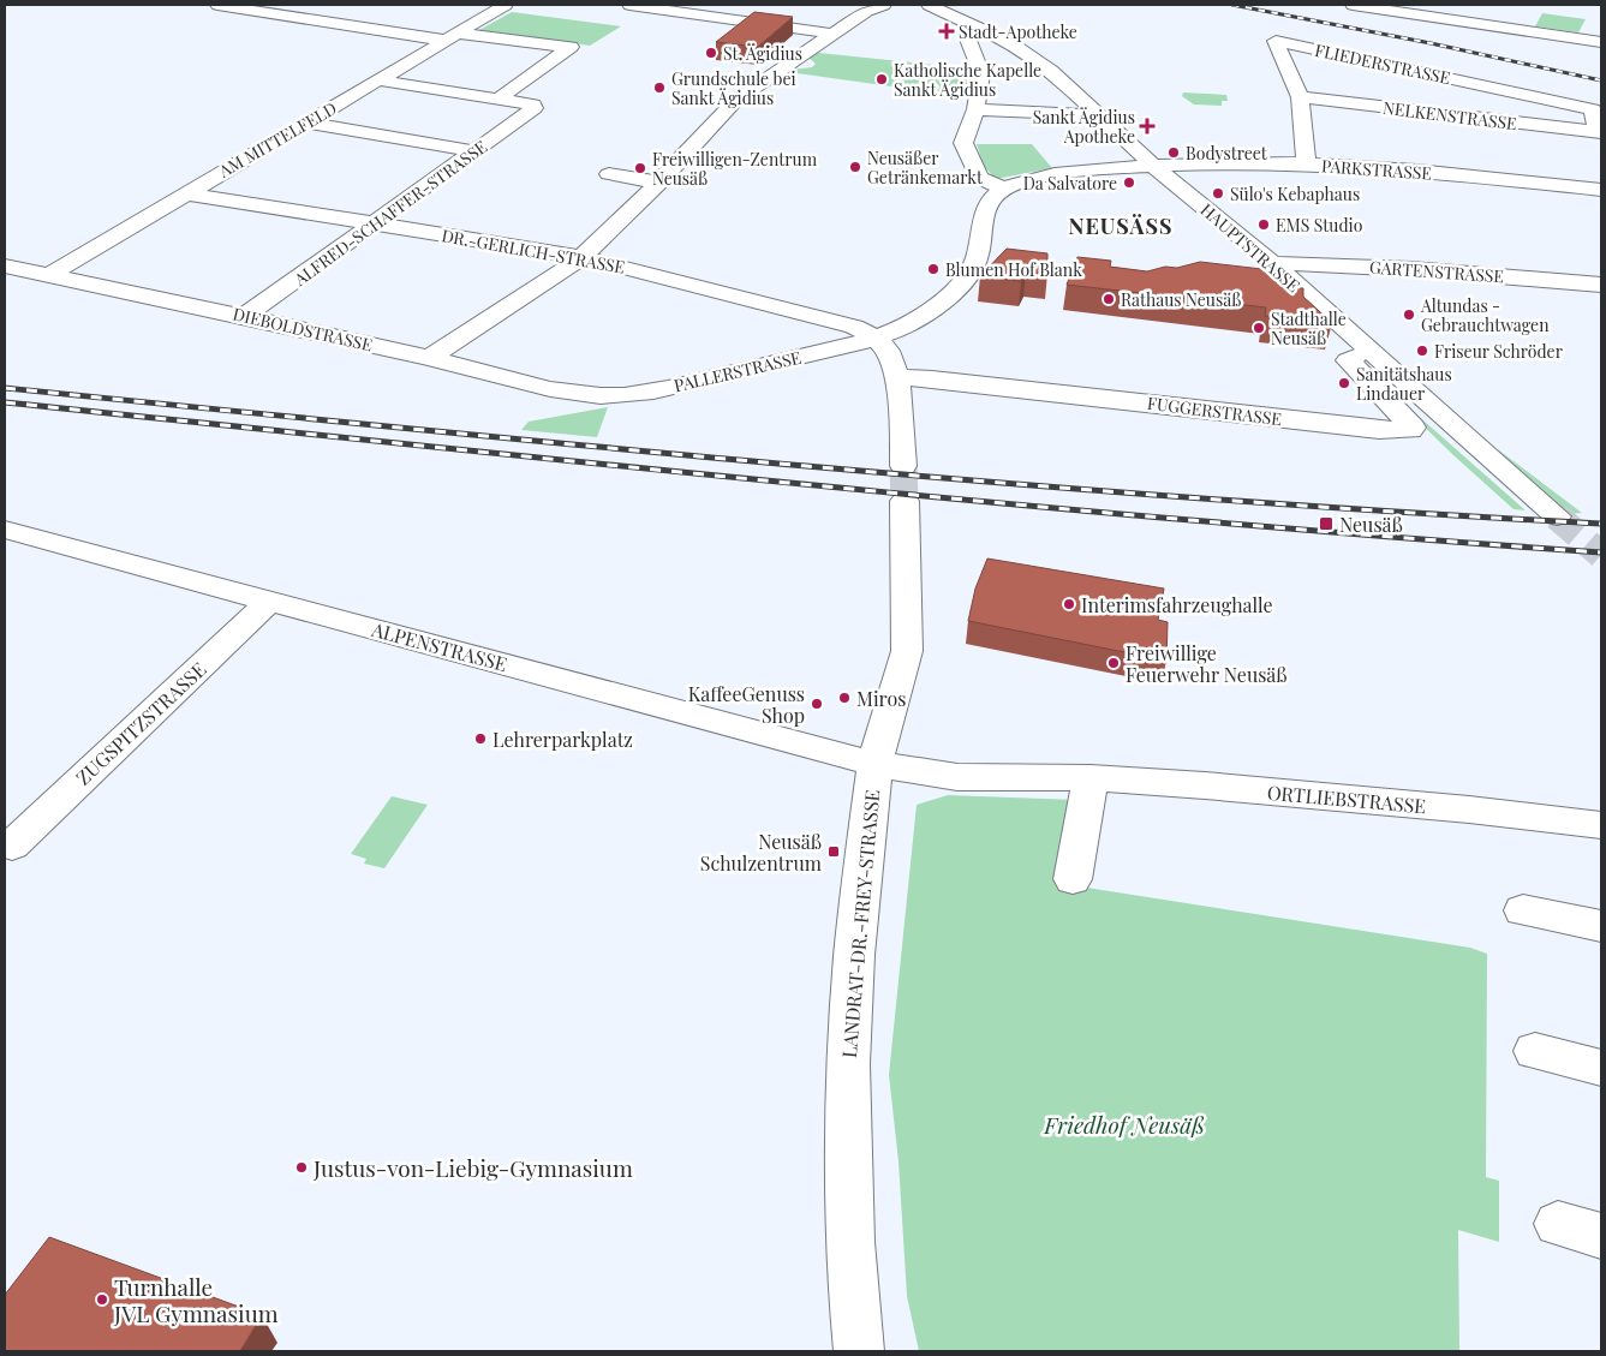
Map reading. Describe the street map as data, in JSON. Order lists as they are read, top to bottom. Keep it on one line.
{"streets":{"street":["FLIEDERSTRASSE","NELKENSTRASSE","AM MITTELFELD","PARKSTRASSE","ALFRED-SCHAFFER-STRASSE","HAUPTSTRASSE","DR.-GERLICH-STRASSE","GARTENSTRASSE","DIEBOLDSTRASSE","PALLERSTRASSE","FUGGERSTRASSE","ALPENSTRASSE","ZUGSPITZSTRASSE","ORTLIEBSTRASSE","LANDRAT-DR.-FREY-STRASSE"]},"crossings":[["FLIEDERSTRASSE","NELKENSTRASSE"],["FLIEDERSTRASSE","PARKSTRASSE"],["AM MITTELFELD","DR.-GERLICH-STRASSE"],["AM MITTELFELD","DIEBOLDSTRASSE"],["PARKSTRASSE","HAUPTSTRASSE"],["PARKSTRASSE","PALLERSTRASSE"],["ALFRED-SCHAFFER-STRASSE","DR.-GERLICH-STRASSE"],["ALFRED-SCHAFFER-STRASSE","DIEBOLDSTRASSE"],["HAUPTSTRASSE","GARTENSTRASSE"],["HAUPTSTRASSE","FUGGERSTRASSE"],["DR.-GERLICH-STRASSE","PALLERSTRASSE"],["DIEBOLDSTRASSE","PALLERSTRASSE"],["ALPENSTRASSE","ZUGSPITZSTRASSE"],["ALPENSTRASSE","ORTLIEBSTRASSE"],["ALPENSTRASSE","LANDRAT-DR.-FREY-STRASSE"],["ORTLIEBSTRASSE","LANDRAT-DR.-FREY-STRASSE"]],"districts":["NEUSÄSS"],"parks":["Friedhof Neusäß"],"places":{"health":["Stadt-Apotheke","Sankt Ägidius Apotheke"],"other":["St. Ägidius","Katholische Kapelle Sankt Ägidius","Grundschule bei Sankt Ägidius","Bodystreet","Neusäßer Getränkemarkt","Freiwilligen-Zentrum Neusäß","Da Salvatore","Sülo's Kebaphaus","EMS Studio","Blumen Hof Blank","Rathaus Neusäß","Altundas - Gebrauchtwagen","Stadthalle Neusäß","Friseur Schröder","Sanitätshaus Lindauer","Interimsfahrzeughalle","Freiwillige Feuerwehr Neusäß","Miros","KaffeeGenuss Shop","Lehrerparkplatz","Justus-von-Liebig-Gymnasium","Turnhalle JVL Gymnasium"],"transit":["Neusäß","Neusäß Schulzentrum"]}}
